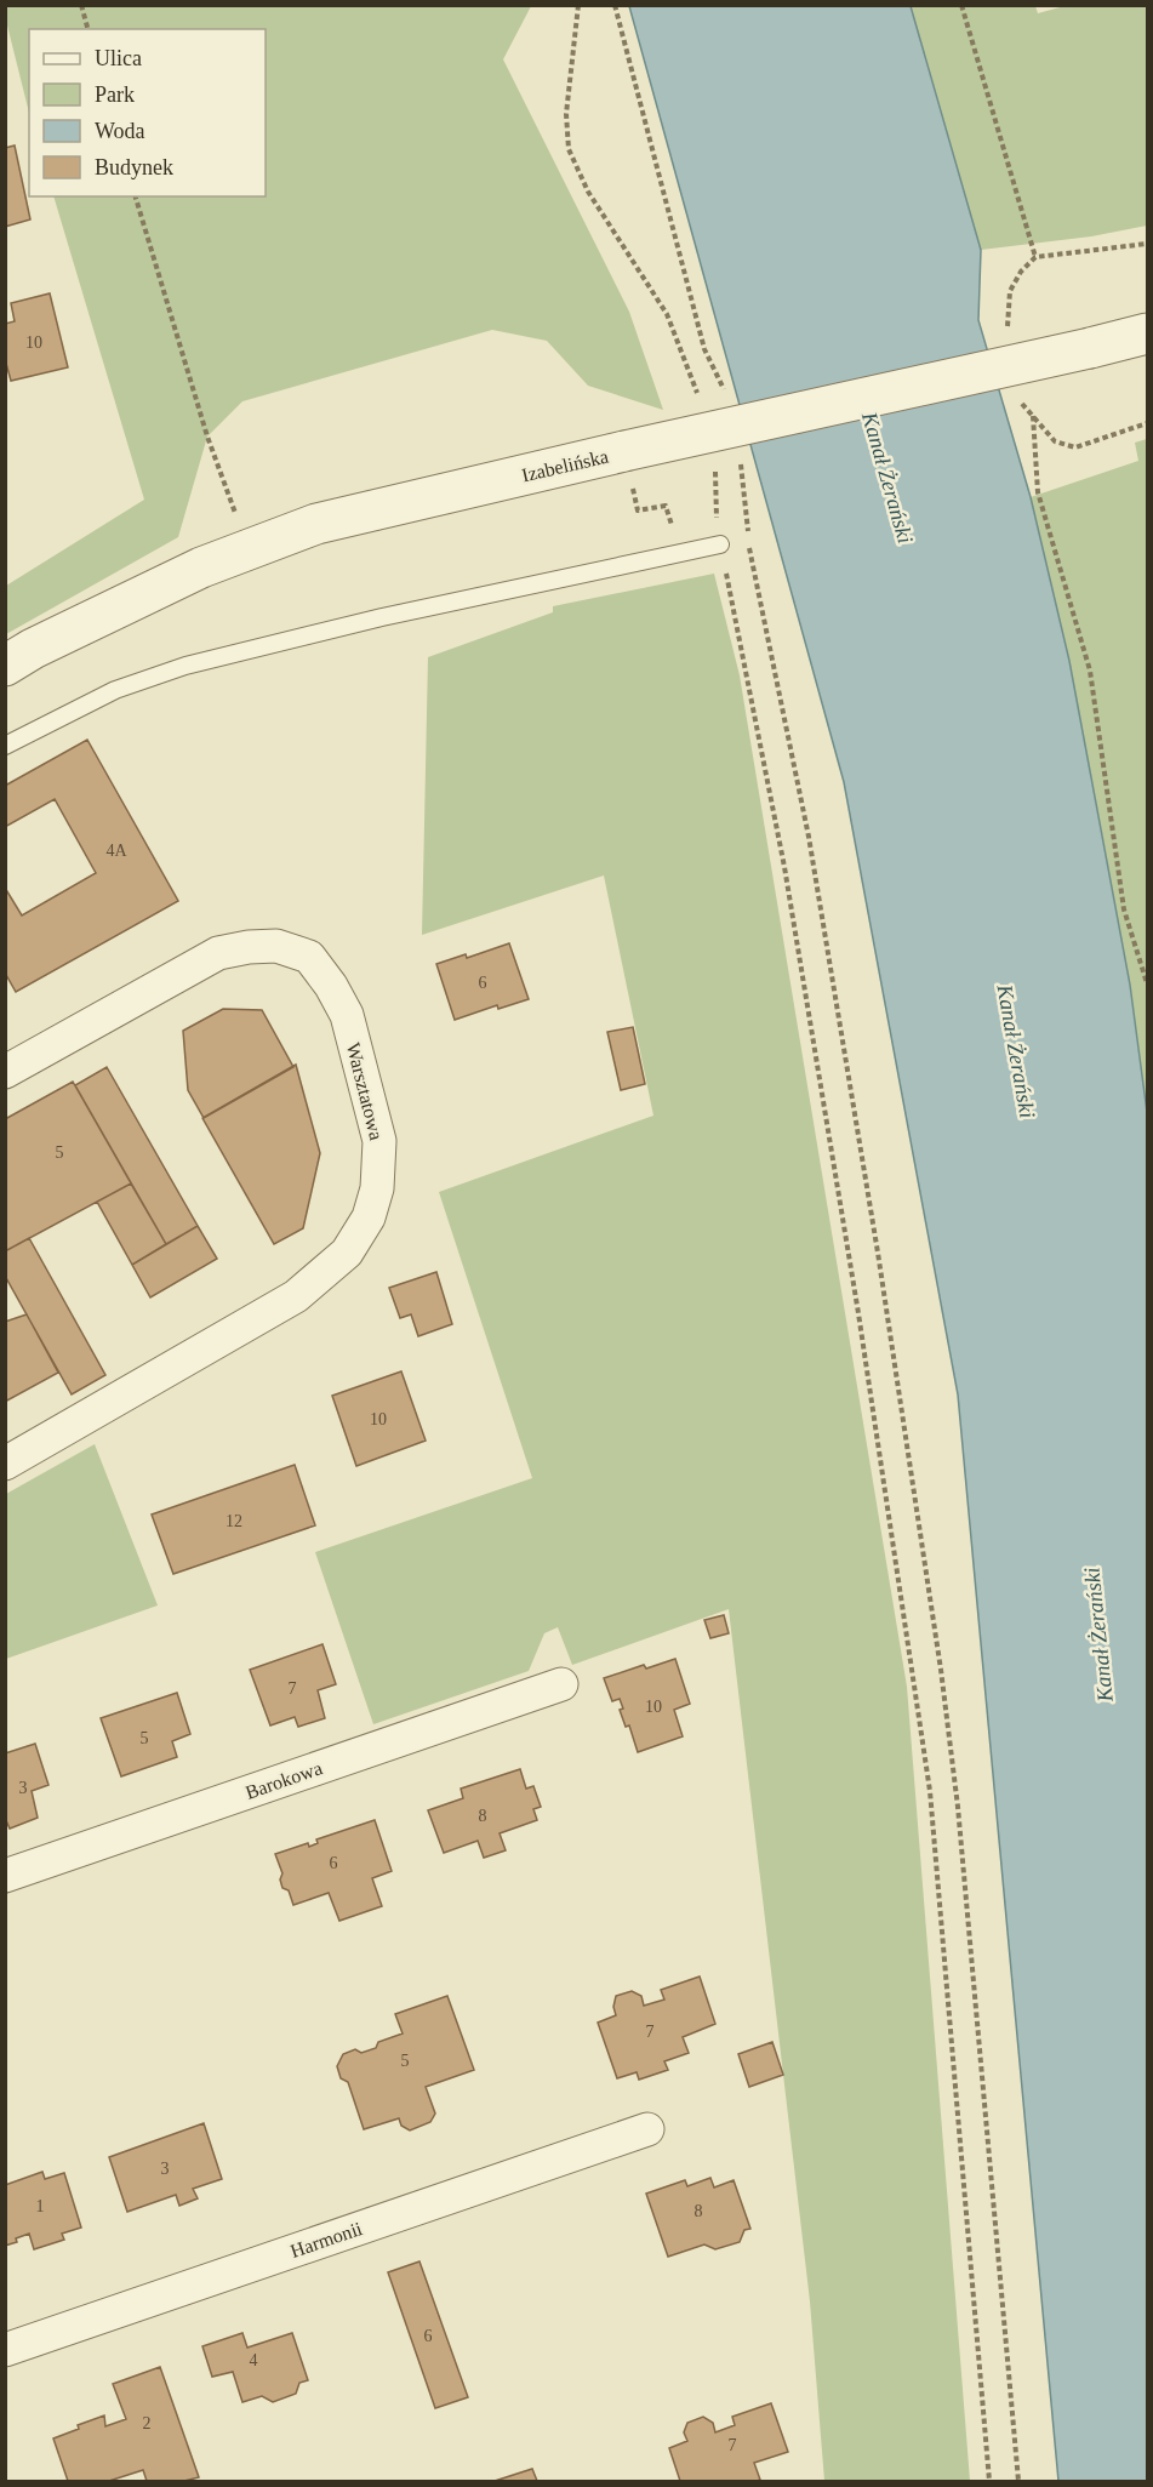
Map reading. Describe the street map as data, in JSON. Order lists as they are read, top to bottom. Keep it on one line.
{"streets":{"street":["Izabelińska","Warsztatowa","Barokowa","Harmonii"]},"water":["Kanał Żerański"],"house_numbers":["10","4A","6","5","10","12","7","10","5","3","8","6","7","5","3","1","8","6","4","2","7"],"legend":["Ulica","Park","Woda","Budynek"]}
